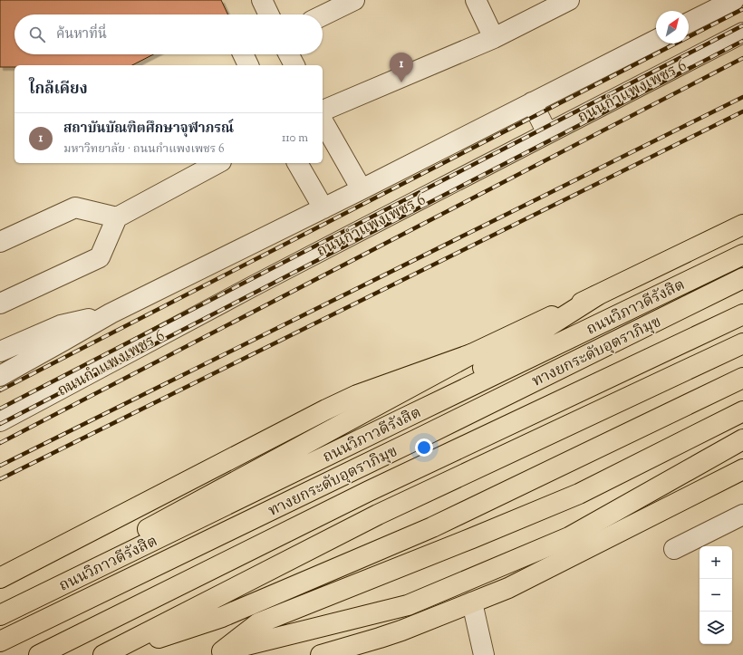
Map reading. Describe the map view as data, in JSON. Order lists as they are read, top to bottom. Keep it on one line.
{"streets":{"main road":["ถนนวิภาวดีรังสิต","ทางยกระดับอุตราภิมุข"],"street":["ถนนกำแพงเพชร 6"]},"north":"top right","page":{"search":"ค้นหาที่นี่","pins":"1","heading":"ใกล้เคียง","list":[{"mark":"1","name":"สถาบันบัณฑิตศึกษาจุฬาภรณ์","note":"มหาวิทยาลัย · ถนนกำแพงเพชร 6","value":"110 m"}],"map_buttons":["+","−"]}}
